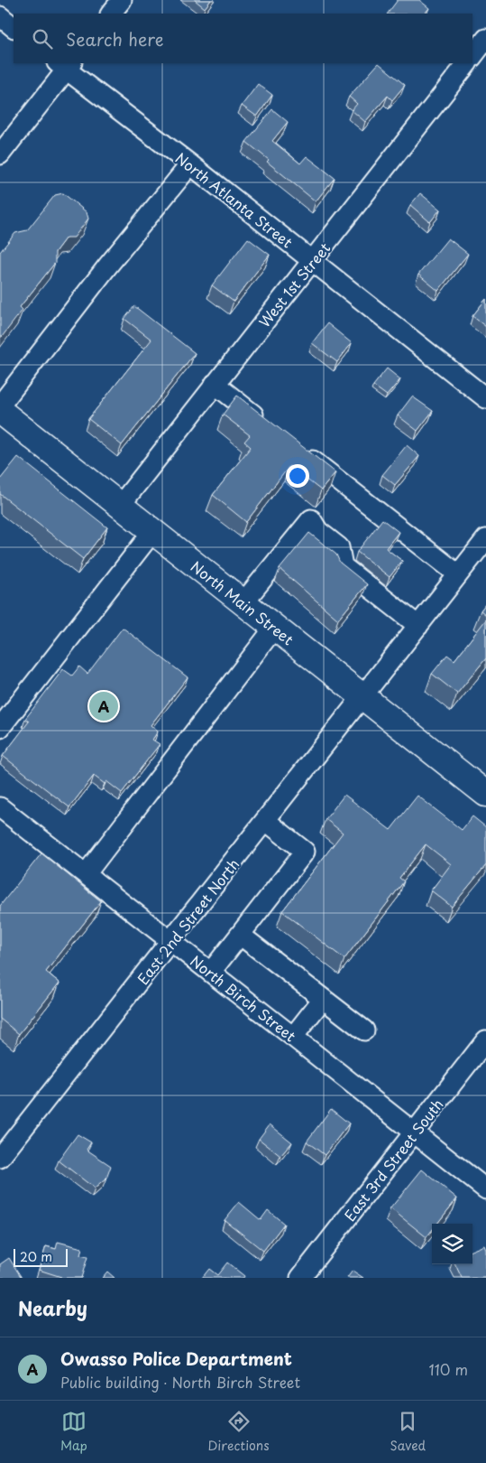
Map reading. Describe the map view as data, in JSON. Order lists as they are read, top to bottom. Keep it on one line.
{"streets":{"main road":["North Main Street"],"street":["North Atlanta Street","West 1st Street","East 2nd Street North","North Birch Street","East 3rd Street South"]},"crossings":[["North Atlanta Street","West 1st Street"],["West 1st Street","North Main Street"],["North Main Street","East 2nd Street North"],["East 2nd Street North","North Birch Street"],["North Birch Street","East 3rd Street South"]],"scale_bar":"20 m","page":{"search":"Search here","pins":"A","scale":"20 m","heading":"Nearby","list":[{"mark":"A","name":"Owasso Police Department","note":"Public building · North Birch Street","value":"110 m"}],"nav":["Map","Directions","Saved"]}}
